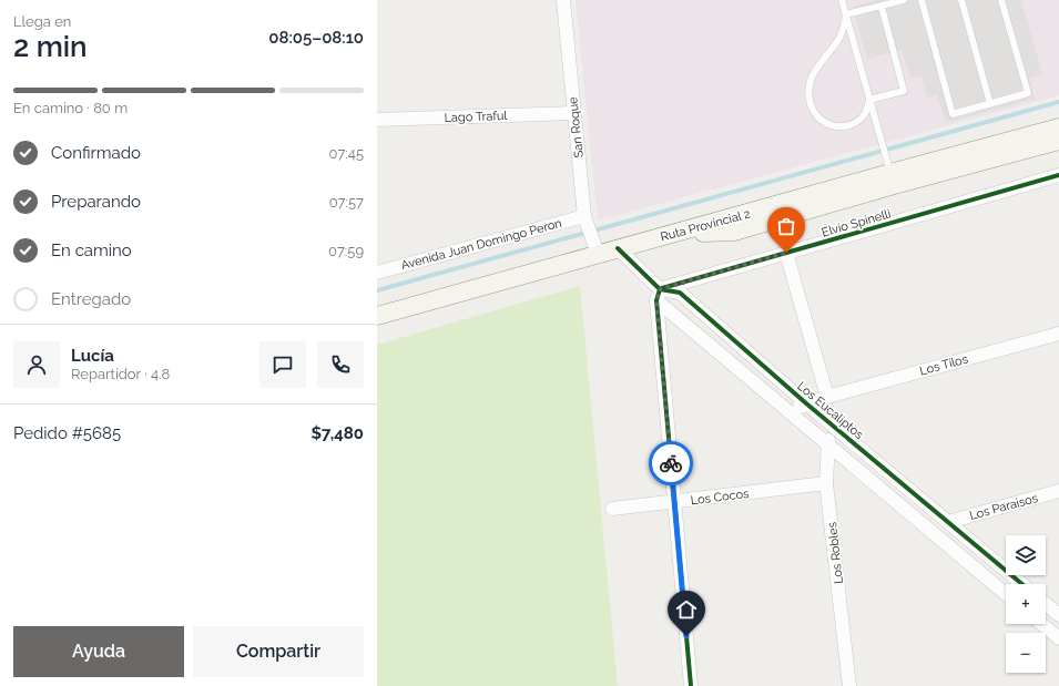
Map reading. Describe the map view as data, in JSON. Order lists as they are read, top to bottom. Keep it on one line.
{"streets":{"main road":["Ruta Provincial 2"],"street":["Lago Traful","San Roque","Elvio Spinelli","Avenida Juan Domingo Peron","Los Tilos","Los Eucaliptos","Los Cocos","Los Paraisos","Los Robles"]},"crossings":[["Lago Traful","San Roque"],["San Roque","Ruta Provincial 2"],["San Roque","Avenida Juan Domingo Peron"],["Elvio Spinelli","Los Eucaliptos"],["Los Eucaliptos","Los Paraisos"],["Los Eucaliptos","Los Robles"],["Los Cocos","Los Robles"]],"page":{"heading":["2 min","Llega en","08:05–08:10"],"panel":["Lucía","Repartidor · 4.8","Pedido #5685","$7,480"],"bar":"En camino · 80 m","list":[["Confirmado","07:45"],["Preparando","07:57"],["En camino","07:59"],"Entregado"],"map_buttons":["+","−"],"buttons":["Ayuda","Compartir"]}}
